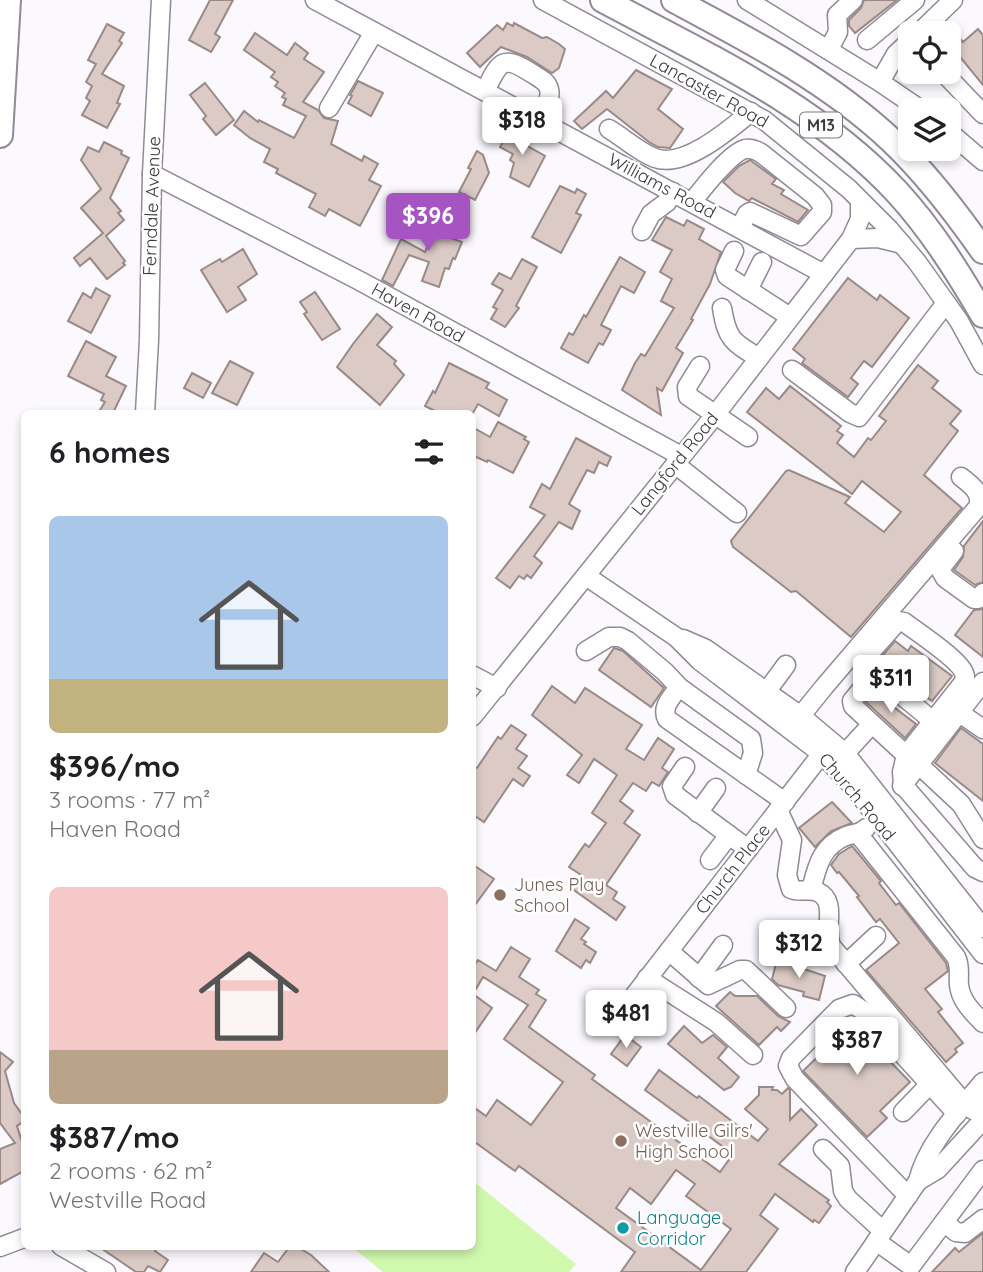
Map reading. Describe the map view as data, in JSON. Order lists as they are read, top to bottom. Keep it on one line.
{"streets":{"highway":["M13"],"street":["Lancaster Road","Williams Road","Ferndale Avenue","Haven Road","Langford Road","Church Road","Church Place"]},"crossings":[["Lancaster Road","Langford Road"],["Williams Road","Langford Road"],["Ferndale Avenue","Haven Road"],["Haven Road","Langford Road"],["Langford Road","Church Road"],["Church Road","Church Place"]],"places":["Junes Play School","Westville Gilrs' High School","Language Corridor"],"page":{"price":["$318","$396","$311","$312","$481","$387"],"heading":"6 homes","list":[{"name":"$396/mo","note":"3 rooms · 77 m² · Haven Road"},{"name":"$387/mo","note":"2 rooms · 62 m² · Westville Road"}]}}
